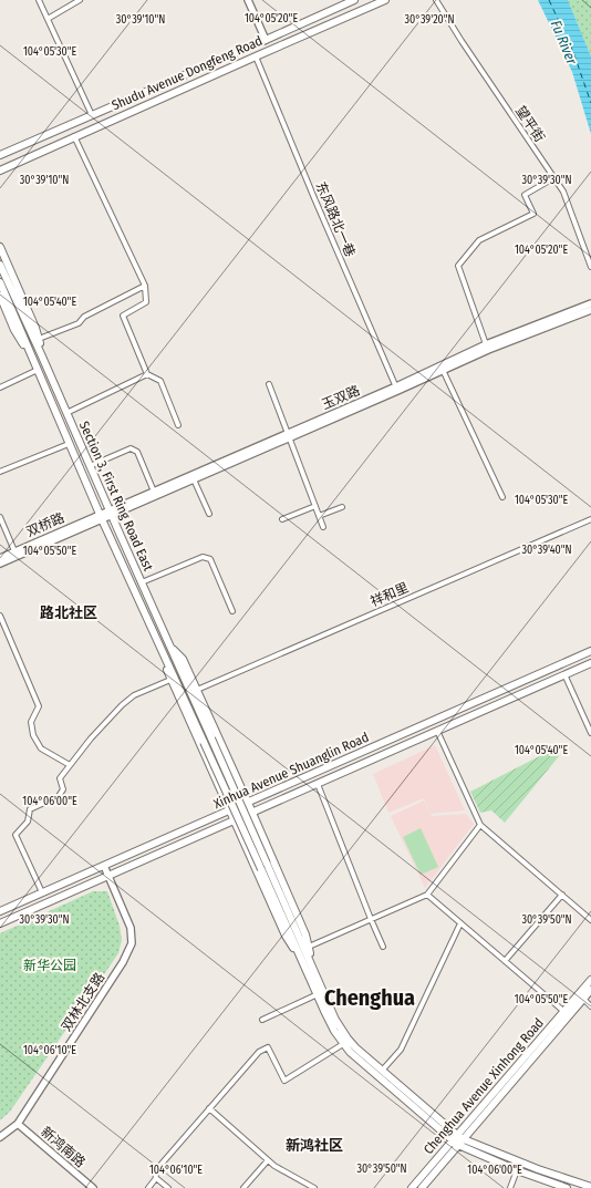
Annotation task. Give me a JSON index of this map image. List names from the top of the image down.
{
  "streets": {
    "main road": [
      "Shudu Avenue Dongfeng Road",
      "玉双路",
      "Section 3, First Ring Road East",
      "双桥路",
      "Xinhua Avenue Shuanglin Road",
      "双林北支路",
      "Chenghua Avenue Xinhong Road",
      "新鸿南路"
    ],
    "street": ["望平街", "东风路北一巷", "祥和里"]
  },
  "crossings": [
    ["Shudu Avenue Dongfeng Road", "东风路北一巷"],
    ["东风路北一巷", "玉双路"],
    ["玉双路", "Section 3, First Ring Road East"],
    ["玉双路", "双桥路"],
    ["Section 3, First Ring Road East", "双桥路"],
    ["Xinhua Avenue Shuanglin Road", "双林北支路"],
    ["双林北支路", "新鸿南路"]
  ],
  "districts": ["路北社区", "Chenghua", "新鸿社区"],
  "water": ["Fu River"],
  "parks": ["新华公园"],
  "coordinates": [
    "104°05'20\"E",
    "30°39'10\"N",
    "30°39'20\"N",
    "104°05'30\"E",
    "30°39'30\"N",
    "104°05'40\"E",
    "30°39'40\"N",
    "104°05'50\"E",
    "104°06'00\"E",
    "30°39'50\"N",
    "104°06'10\"E"
  ]
}
